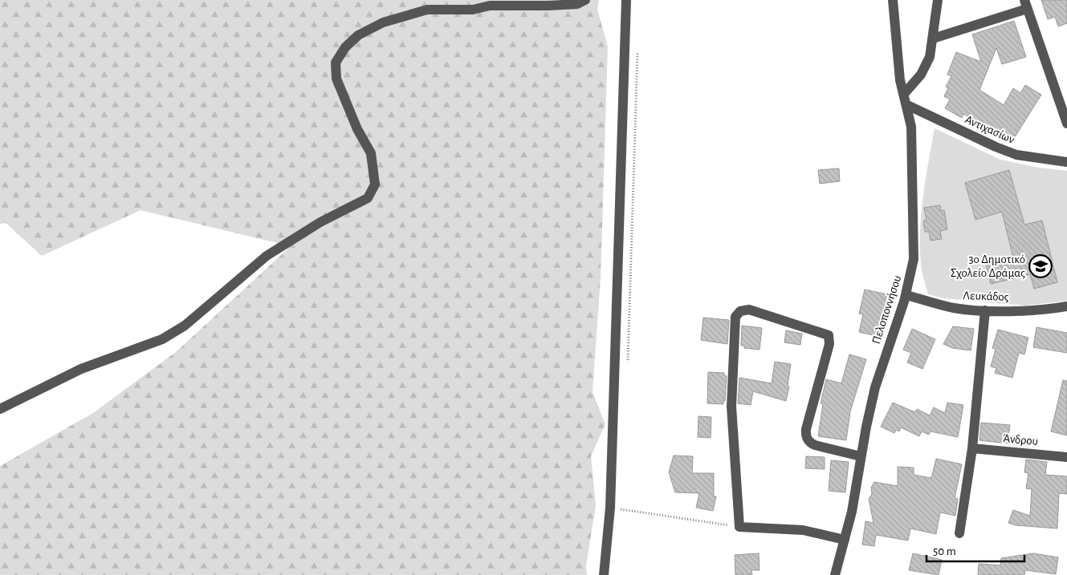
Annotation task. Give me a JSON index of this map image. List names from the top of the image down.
{
  "streets": {
    "street": [
      "Αντιχασίων",
      "Λευκάδος",
      "Πελοποννήσου",
      "Άνδρου"
    ]
  },
  "crossings": [
    ["Αντιχασίων", "Πελοποννήσου"],
    ["Λευκάδος", "Πελοποννήσου"]
  ],
  "places": {
    "school or university": ["3ο Δημοτικό Σχολείο Δράμας"]
  },
  "scale_bar": "50 m"
}
